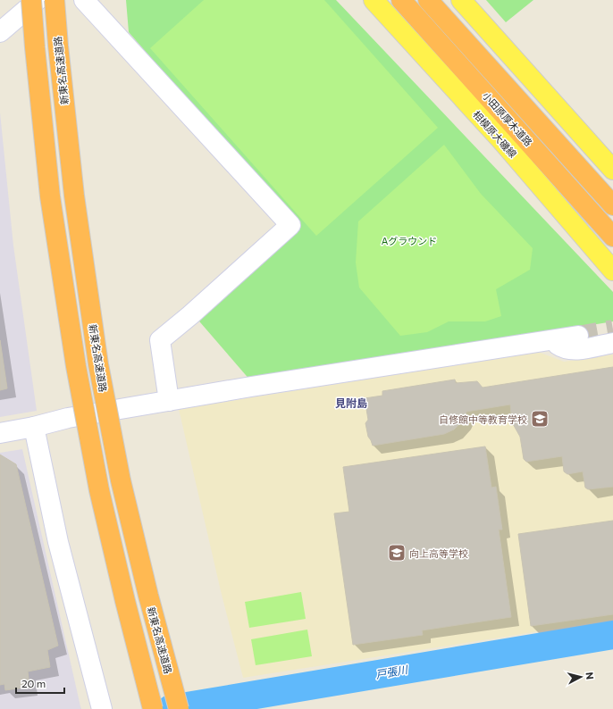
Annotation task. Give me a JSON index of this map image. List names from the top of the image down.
{
  "streets": {
    "highway": ["新東名高速道路", "小田原厚木道路"],
    "main road": ["相模原大磯線"]
  },
  "districts": ["見附島"],
  "water": ["戸張川"],
  "parks": ["Aグラウンド"],
  "places": {
    "school or university": ["自修館中等教育学校", "向上高等学校"]
  },
  "scale_bar": "20 m",
  "north": "right"
}
